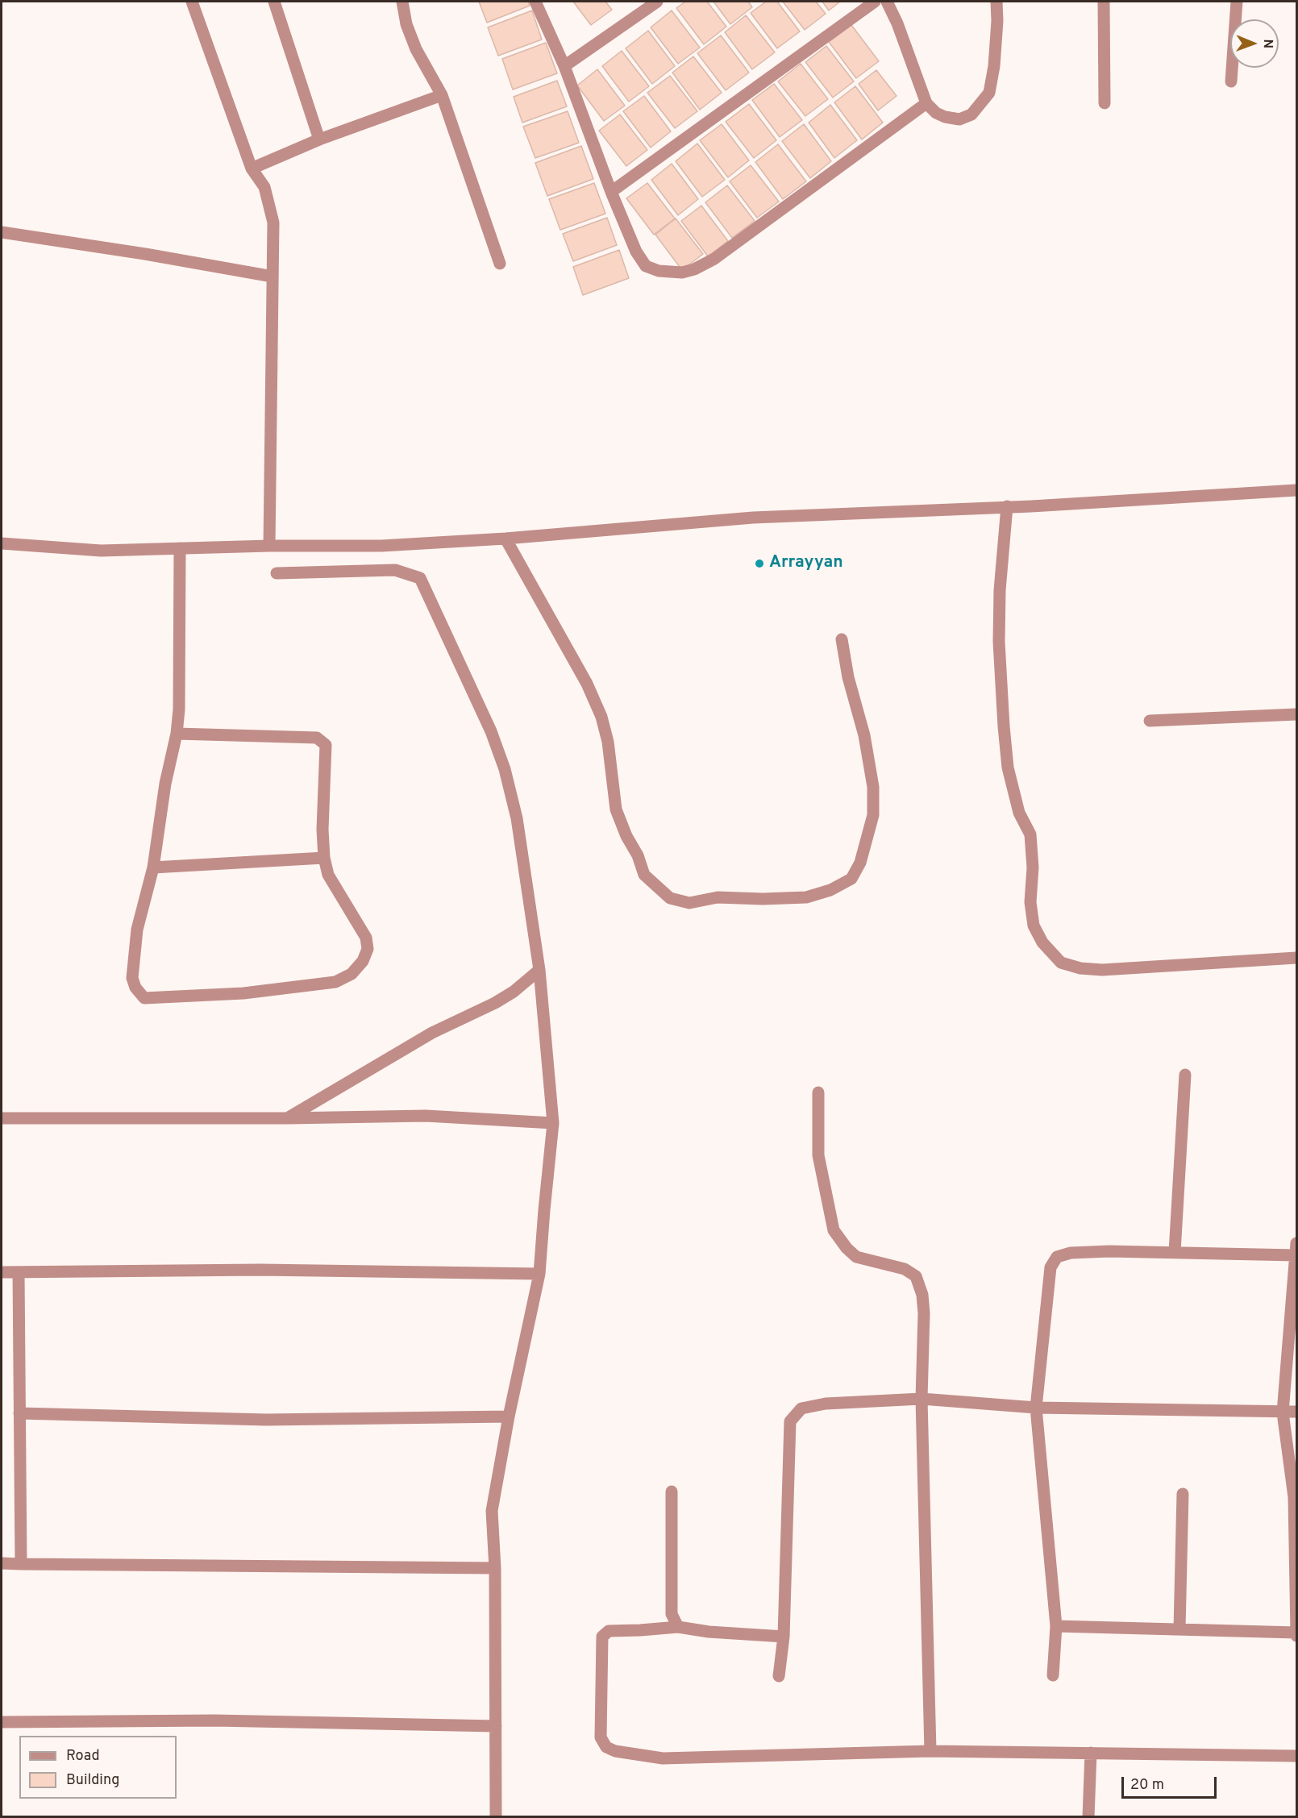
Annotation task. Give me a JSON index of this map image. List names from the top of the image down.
{
  "places": ["Arrayyan"],
  "legend": ["Road", "Building"],
  "scale_bar": "20 m",
  "north": "right"
}
